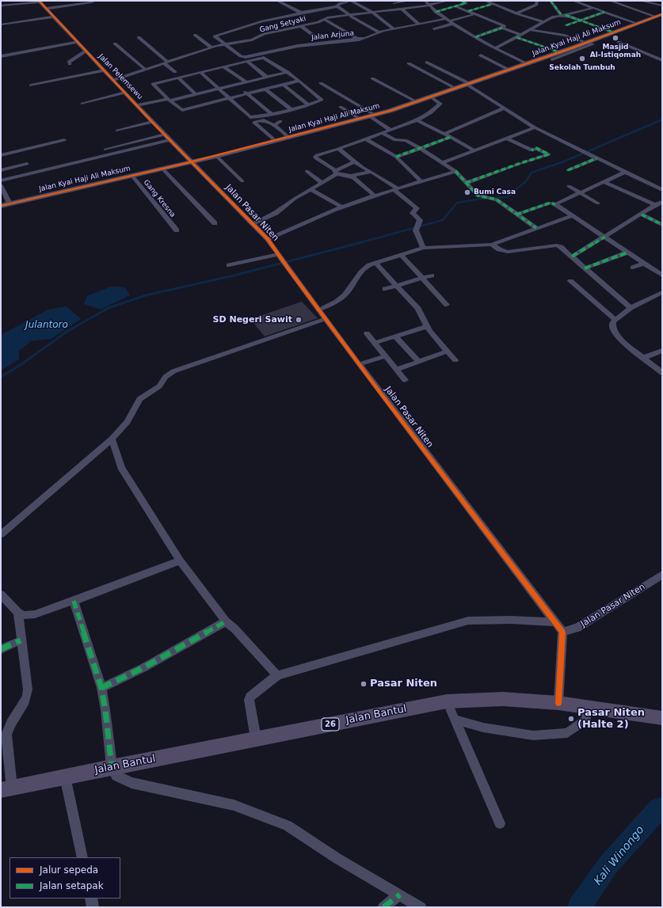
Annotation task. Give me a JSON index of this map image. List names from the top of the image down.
{
  "streets": {
    "main road": ["Jalan Bantul", "26"],
    "street": [
      "Gang Setyaki",
      "Jalan Arjuna",
      "Jalan Kyai Haji Ali Maksum",
      "Jalan Pelemsewu",
      "Gang Kresna",
      "Jalan Pasar Niten"
    ]
  },
  "crossings": [
    ["Gang Setyaki", "Jalan Arjuna"],
    ["Gang Setyaki", "Jalan Pelemsewu"],
    ["Jalan Kyai Haji Ali Maksum", "Jalan Pelemsewu"],
    ["Jalan Kyai Haji Ali Maksum", "Gang Kresna"],
    ["Jalan Kyai Haji Ali Maksum", "Jalan Pasar Niten"],
    ["Jalan Pelemsewu", "Jalan Pasar Niten"]
  ],
  "water": ["Julantoro", "Kali Winongo"],
  "places": [
    "Masjid Al-Istiqomah",
    "Sekolah Tumbuh",
    "Bumi Casa",
    "SD Negeri Sawit",
    "Pasar Niten",
    "Pasar Niten (Halte 2)"
  ],
  "legend": ["Jalur sepeda", "Jalan setapak"]
}
